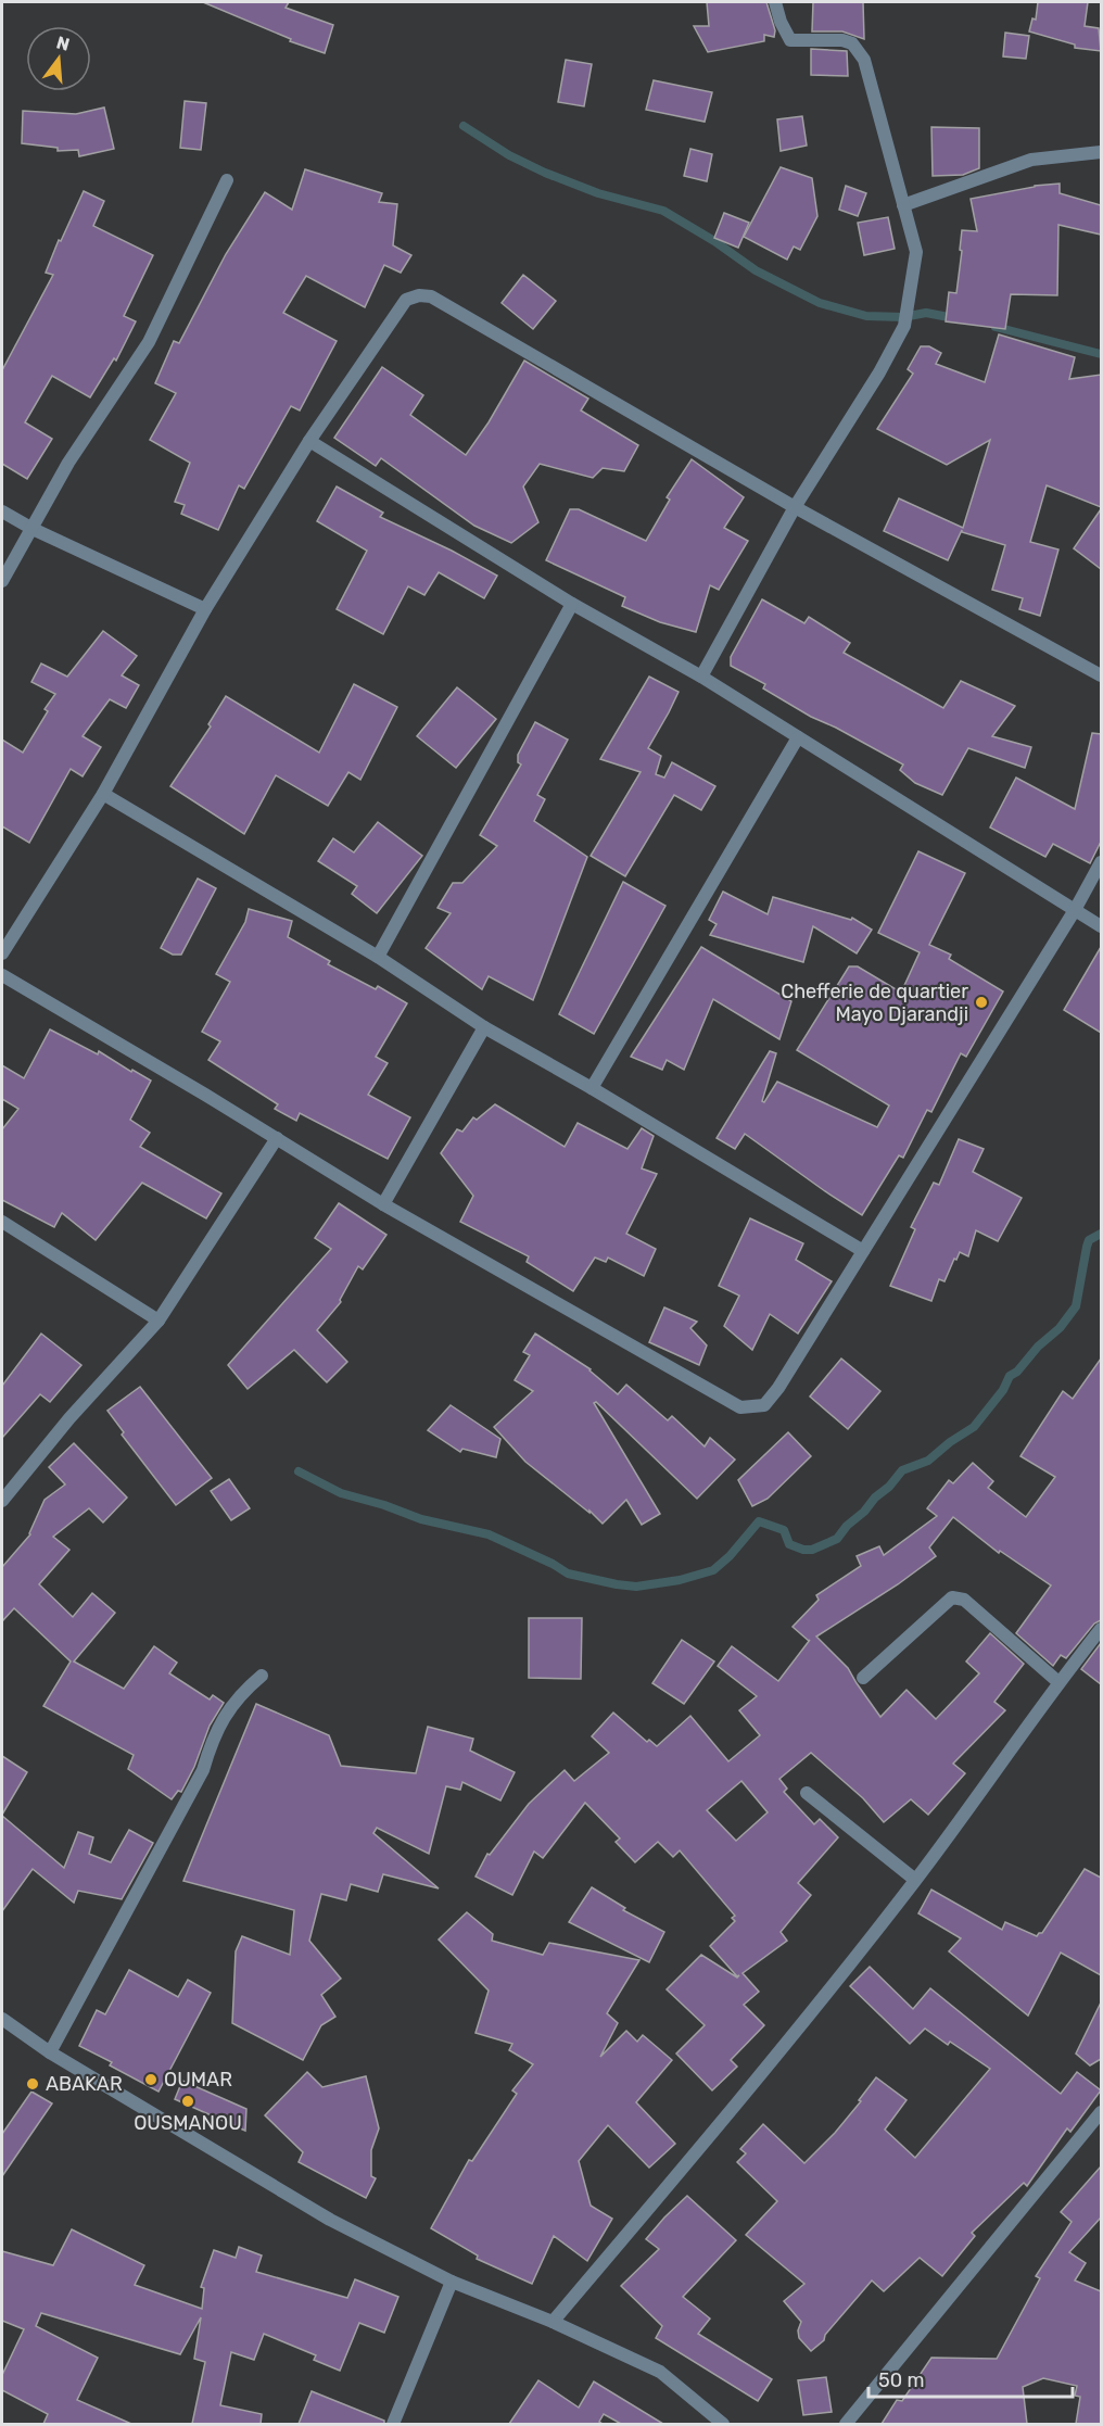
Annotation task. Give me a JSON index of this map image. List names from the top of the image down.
{
  "places": [
    "Chefferie de quartier Mayo Djarandji",
    "OUMAR",
    "ABAKAR",
    "OUSMANOU"
  ],
  "scale_bar": "50 m",
  "north": "top"
}
